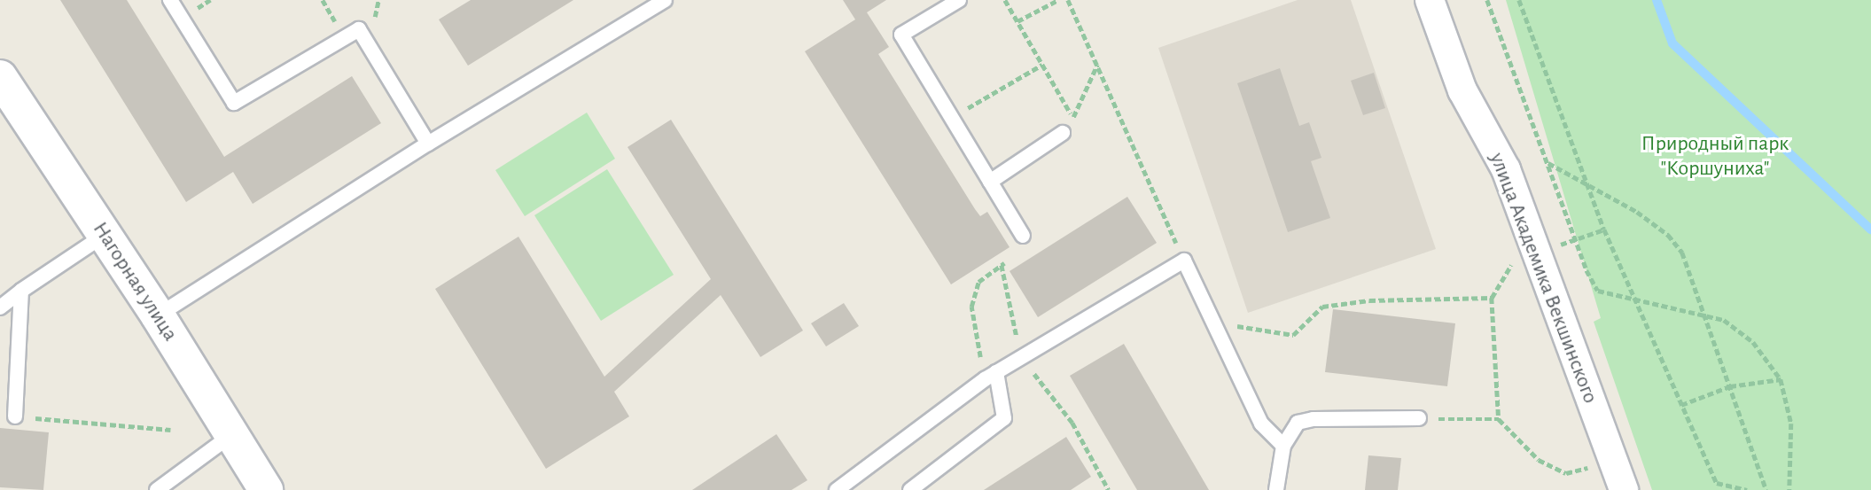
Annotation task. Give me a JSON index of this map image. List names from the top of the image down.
{
  "streets": {
    "street": ["улица Академика Векшинского", "Нагорная улица"]
  },
  "parks": ["Природный парк \"Коршуниха\""]
}
